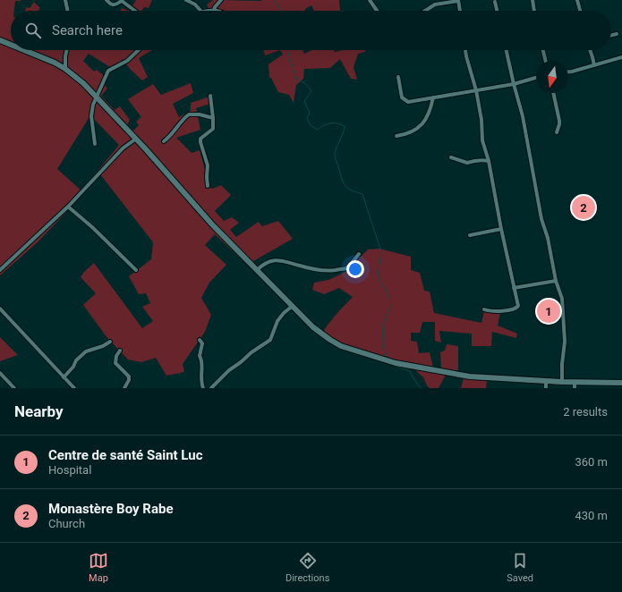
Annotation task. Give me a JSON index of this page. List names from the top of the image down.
{
  "north": "bottom",
  "page": {
    "search": "Search here",
    "pins": ["2", "1"],
    "heading": ["Nearby", "2 results"],
    "list": [
      {
        "mark": "1",
        "name": "Centre de santé Saint Luc",
        "note": "Hospital",
        "value": "360 m"
      },
      {
        "mark": "2",
        "name": "Monastère Boy Rabe",
        "note": "Church",
        "value": "430 m"
      }
    ],
    "nav": ["Map", "Directions", "Saved"]
  }
}
